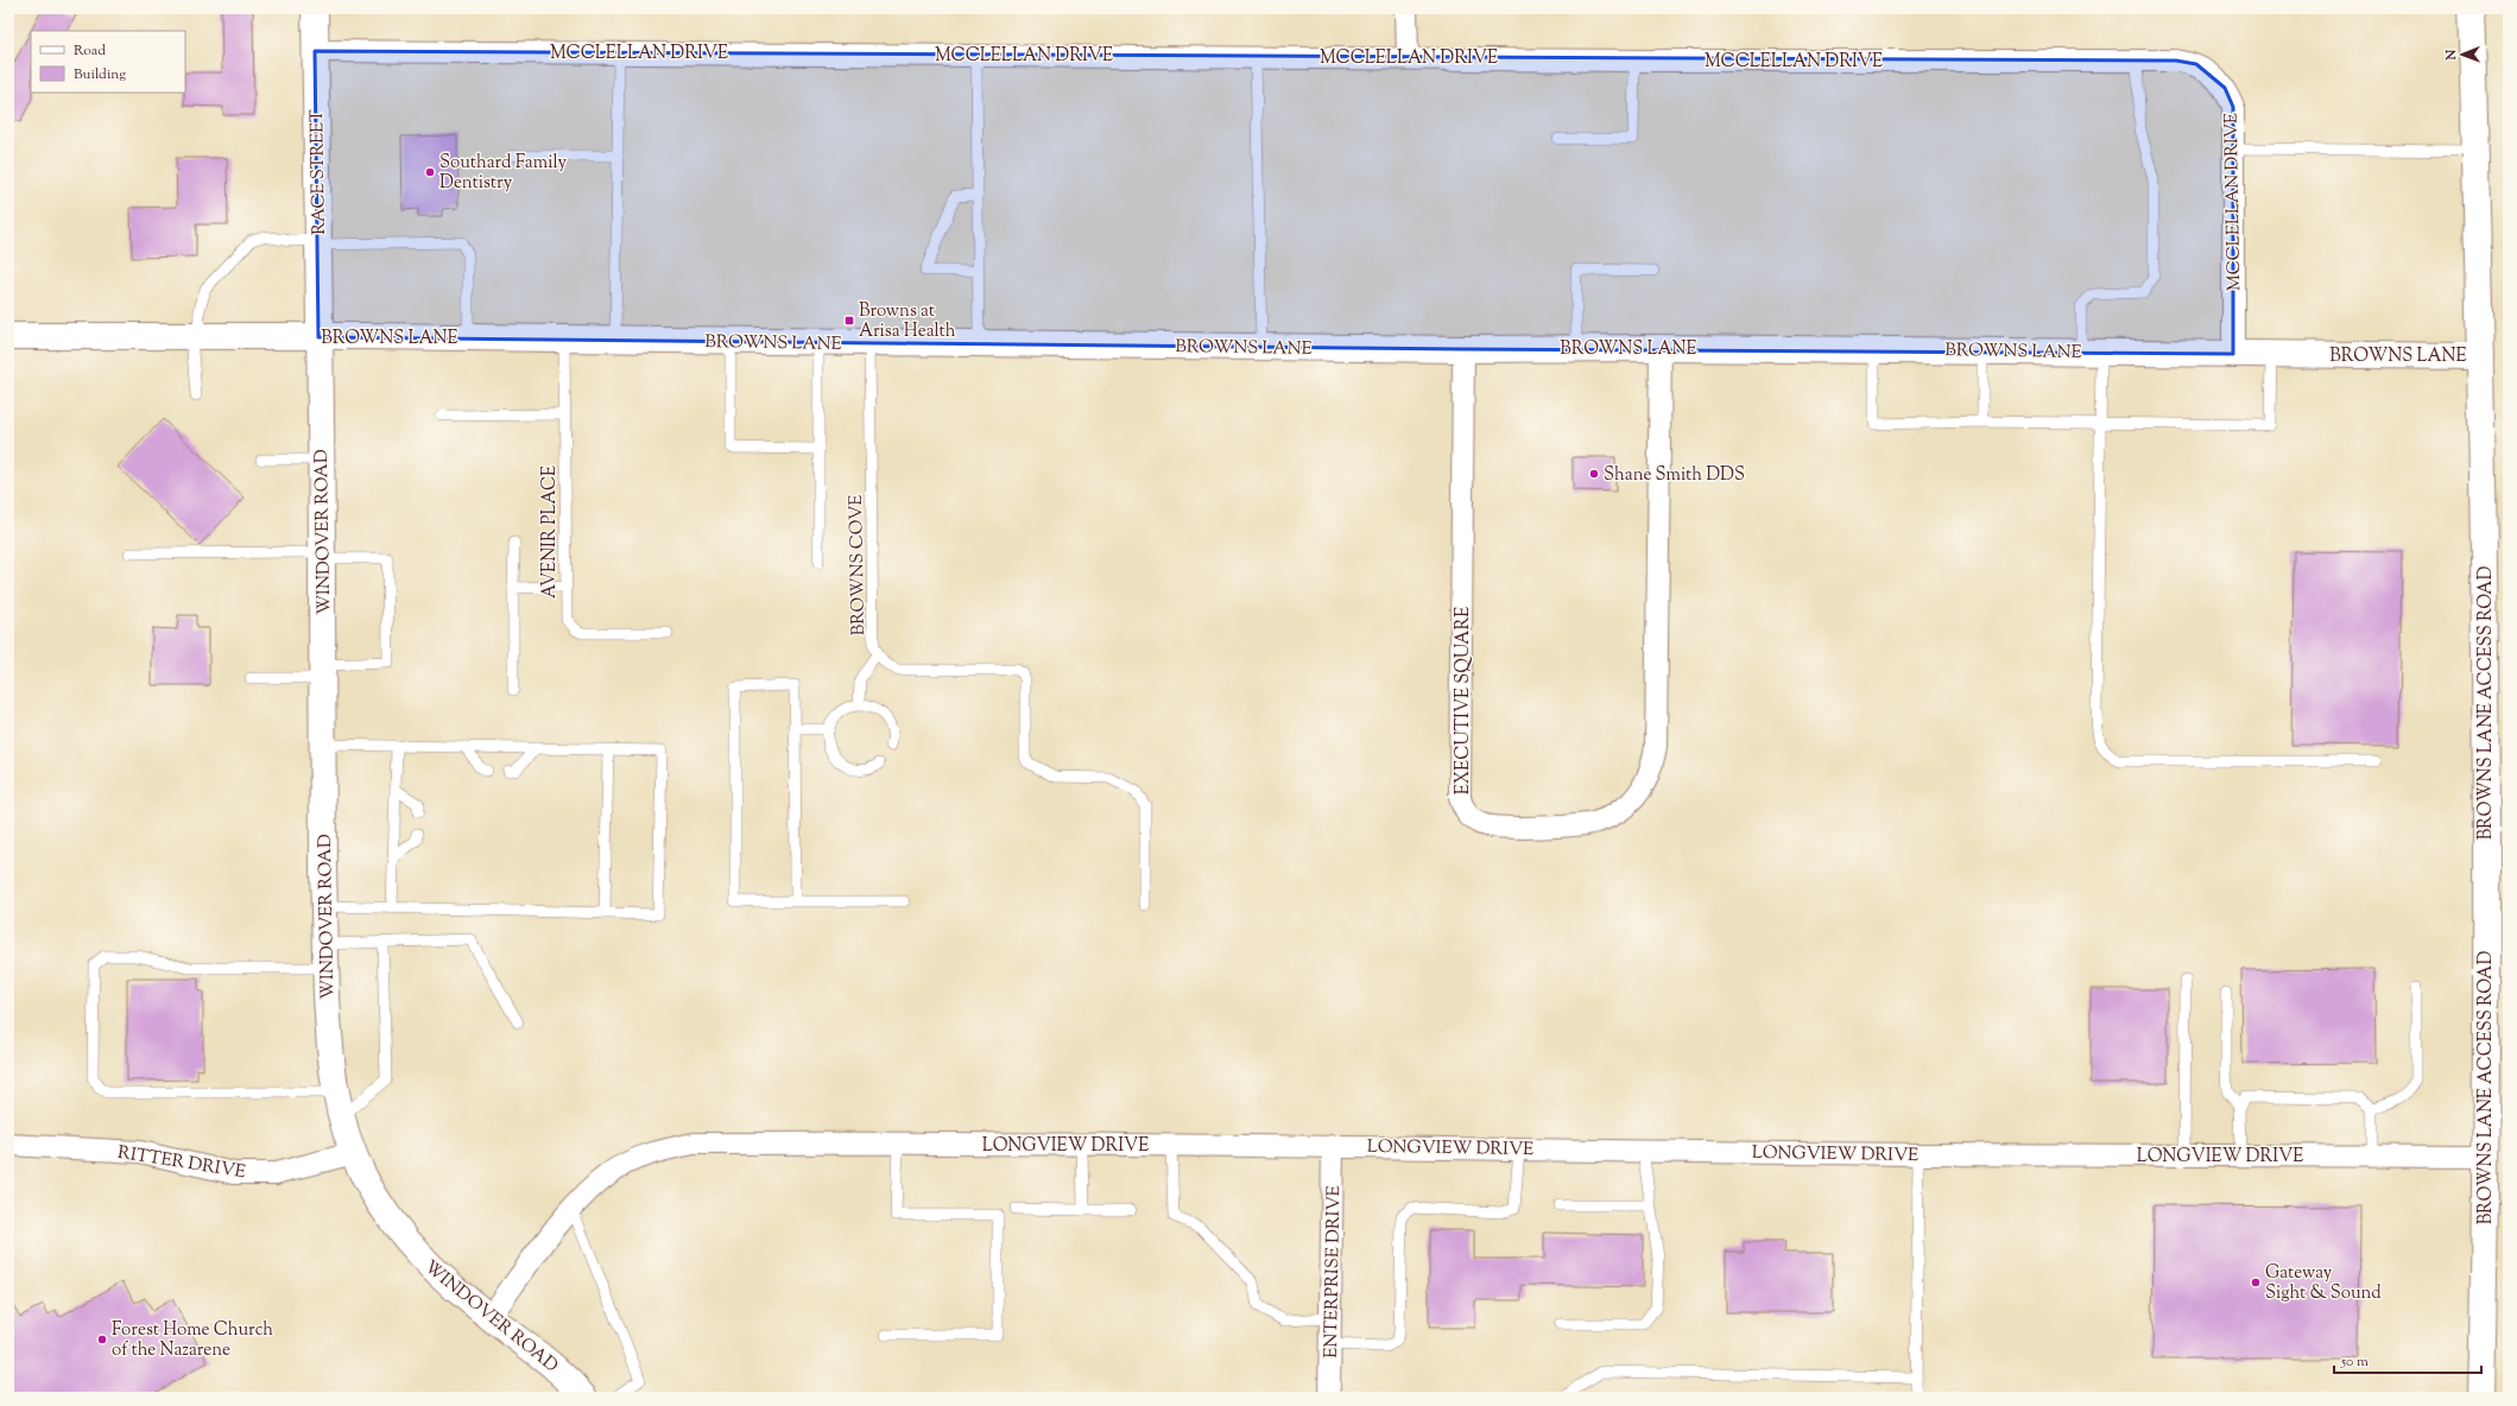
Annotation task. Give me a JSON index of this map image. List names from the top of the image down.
{
  "streets": {
    "street": [
      "MCCLELLAN DRIVE",
      "RACE STREET",
      "BROWNS LANE",
      "WINDOVER ROAD",
      "EXECUTIVE SQUARE",
      "BROWNS LANE ACCESS ROAD",
      "LONGVIEW DRIVE",
      "RITTER DRIVE",
      "ENTERPRISE DRIVE"
    ],
    "lane": ["AVENIR PLACE", "BROWNS COVE"]
  },
  "crossings": [
    ["MCCLELLAN DRIVE", "RACE STREET"],
    ["MCCLELLAN DRIVE", "BROWNS LANE"],
    ["RACE STREET", "BROWNS LANE"],
    ["RACE STREET", "WINDOVER ROAD"],
    ["BROWNS LANE", "WINDOVER ROAD"],
    ["BROWNS LANE", "AVENIR PLACE"],
    ["BROWNS LANE", "BROWNS COVE"],
    ["BROWNS LANE", "EXECUTIVE SQUARE"],
    ["BROWNS LANE", "BROWNS LANE ACCESS ROAD"],
    ["WINDOVER ROAD", "LONGVIEW DRIVE"],
    ["WINDOVER ROAD", "RITTER DRIVE"],
    ["BROWNS LANE ACCESS ROAD", "LONGVIEW DRIVE"],
    ["LONGVIEW DRIVE", "ENTERPRISE DRIVE"]
  ],
  "places": {
    "other": [
      "Southard Family Dentistry",
      "Shane Smith DDS",
      "Gateway Sight & Sound",
      "Forest Home Church of the Nazarene"
    ],
    "transit": ["Browns at Arisa Health"]
  },
  "legend": ["Road", "Building"],
  "scale_bar": "50 m",
  "north": "left"
}
